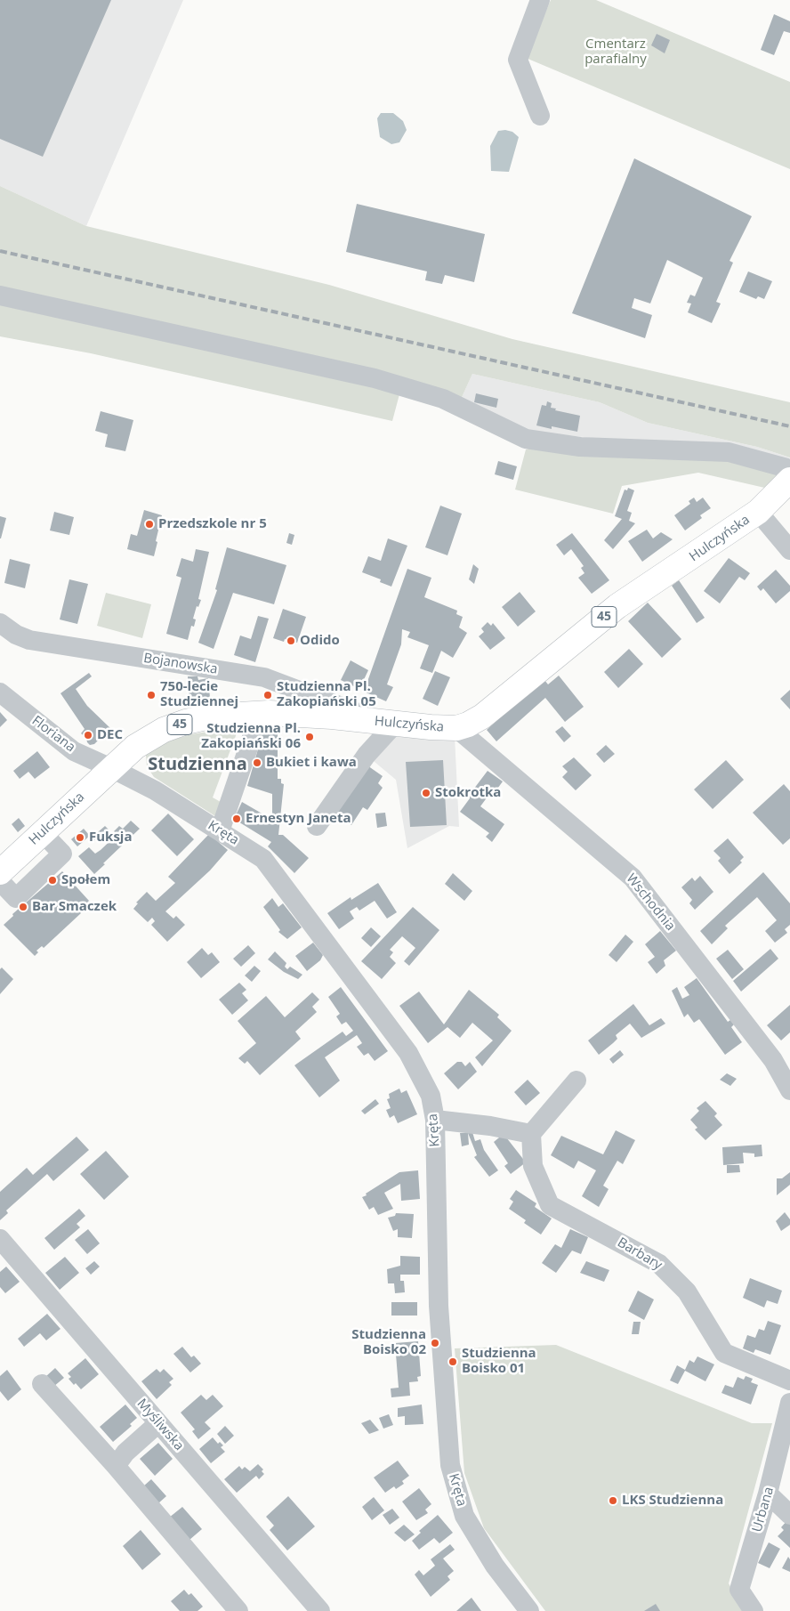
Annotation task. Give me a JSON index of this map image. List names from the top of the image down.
{
  "streets": {
    "main road": ["Hulczyńska", "45"],
    "street": [
      "Bojanowska",
      "Floriana",
      "Kręta",
      "Wschodnia",
      "Barbary",
      "Myśliwska",
      "Urbana"
    ]
  },
  "crossings": [
    ["Hulczyńska", "Bojanowska"],
    ["Hulczyńska", "Floriana"],
    ["Hulczyńska", "Kręta"],
    ["Hulczyńska", "Wschodnia"],
    ["Floriana", "Kręta"]
  ],
  "districts": ["Studzienna"],
  "parks": ["Cmentarz parafialny"],
  "places": [
    "Przedszkole nr 5",
    "Odido",
    "750-lecie Studziennej",
    "Studzienna Pl. Zakopiański 05",
    "DEC",
    "Studzienna Pl. Zakopiański 06",
    "Bukiet i kawa",
    "Stokrotka",
    "Ernestyn Janeta",
    "Fuksja",
    "Społem",
    "Bar Smaczek",
    "Studzienna Boisko 02",
    "Studzienna Boisko 01",
    "LKS Studzienna"
  ]
}
